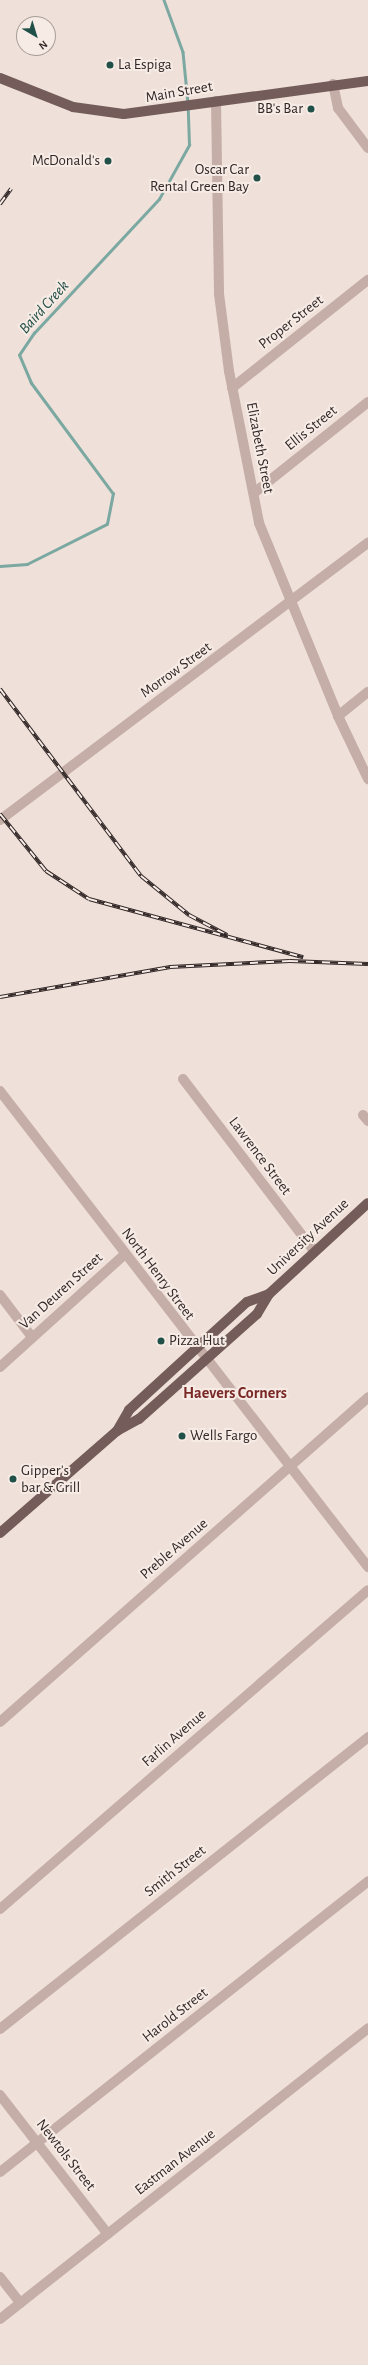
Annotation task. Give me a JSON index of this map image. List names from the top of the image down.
{
  "streets": {
    "main road": ["Main Street", "University Avenue"],
    "street": [
      "Proper Street",
      "Ellis Street",
      "Elizabeth Street",
      "Morrow Street",
      "Lawrence Street",
      "North Henry Street",
      "Van Deuren Street",
      "Preble Avenue",
      "Farlin Avenue",
      "Smith Street",
      "Harold Street",
      "Newtols Street",
      "Eastman Avenue"
    ]
  },
  "crossings": [
    ["Main Street", "Elizabeth Street"],
    ["Proper Street", "Elizabeth Street"],
    ["Ellis Street", "Elizabeth Street"],
    ["Elizabeth Street", "Morrow Street"],
    ["Lawrence Street", "University Avenue"],
    ["University Avenue", "North Henry Street"],
    ["North Henry Street", "Van Deuren Street"],
    ["North Henry Street", "Preble Avenue"],
    ["Harold Street", "Newtols Street"],
    ["Newtols Street", "Eastman Avenue"]
  ],
  "districts": ["Haevers Corners"],
  "water": ["Baird Creek"],
  "places": [
    "La Espiga",
    "BB's Bar",
    "McDonald's",
    "Oscar Car Rental Green Bay",
    "Pizza Hut",
    "Wells Fargo",
    "Gipper's bar & Grill"
  ],
  "north": "bottom right"
}
